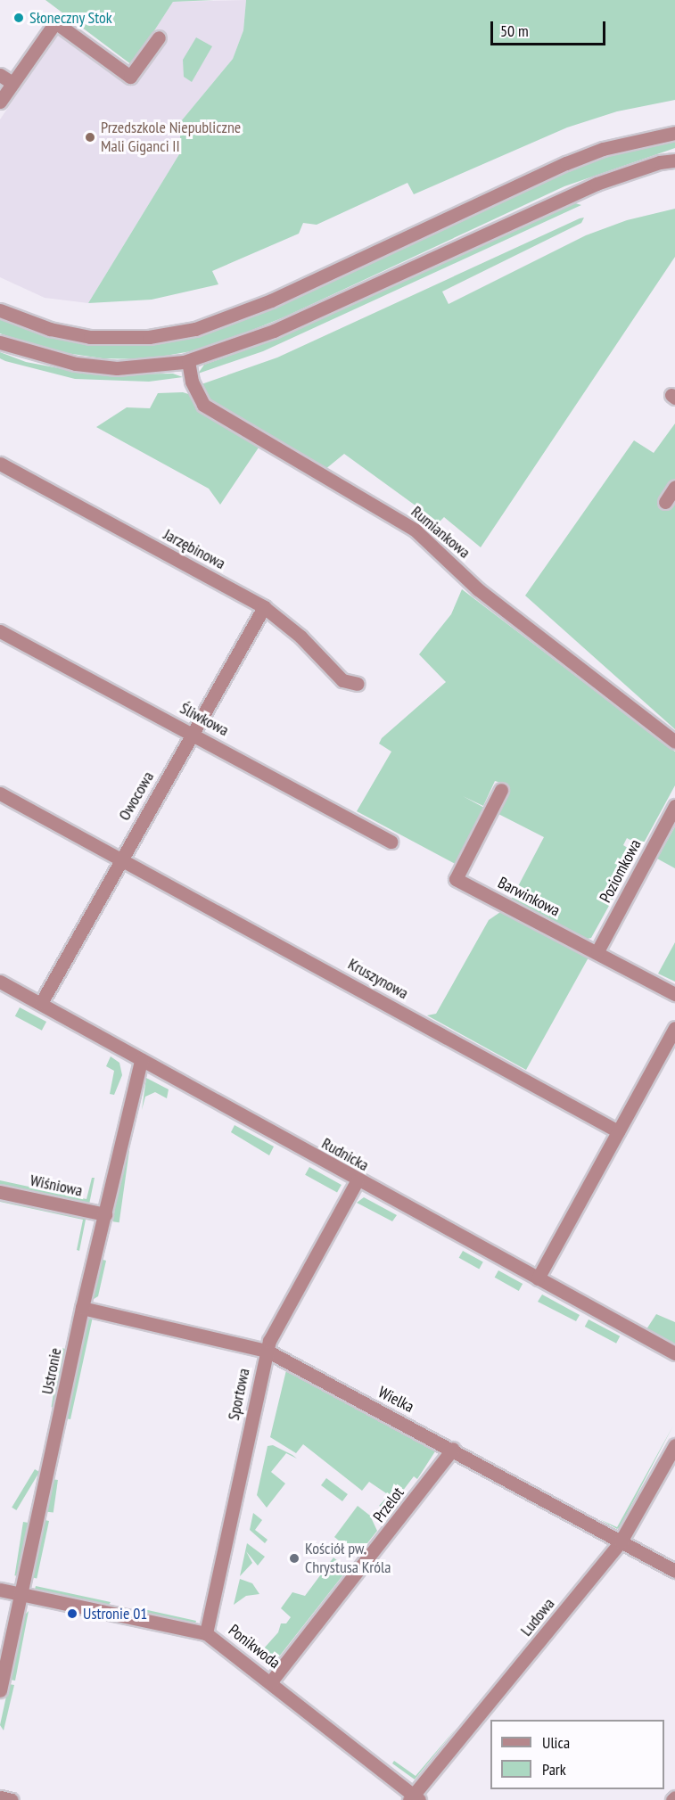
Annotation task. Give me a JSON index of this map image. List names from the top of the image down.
{
  "streets": {
    "street": [
      "Rumiankowa",
      "Jarzębinowa",
      "Śliwkowa",
      "Owocowa",
      "Poziomkowa",
      "Barwinkowa",
      "Kruszynowa",
      "Rudnicka",
      "Wiśniowa",
      "Ustronie",
      "Sportowa",
      "Wielka",
      "Przelot",
      "Ludowa",
      "Ponikwoda"
    ]
  },
  "crossings": [
    ["Jarzębinowa", "Owocowa"],
    ["Śliwkowa", "Owocowa"],
    ["Owocowa", "Kruszynowa"],
    ["Owocowa", "Rudnicka"],
    ["Poziomkowa", "Barwinkowa"],
    ["Rudnicka", "Ustronie"],
    ["Rudnicka", "Sportowa"],
    ["Wiśniowa", "Ustronie"],
    ["Ustronie", "Wielka"],
    ["Ustronie", "Ponikwoda"],
    ["Sportowa", "Wielka"],
    ["Sportowa", "Ponikwoda"],
    ["Wielka", "Przelot"],
    ["Wielka", "Ludowa"],
    ["Przelot", "Ponikwoda"],
    ["Ludowa", "Ponikwoda"]
  ],
  "places": [
    "Słoneczny Stok",
    "Przedszkole Niepubliczne Mali Giganci II",
    "Kościół pw. Chrystusa Króla",
    "Ustronie 01"
  ],
  "legend": ["Ulica", "Park"],
  "scale_bar": "50 m"
}
